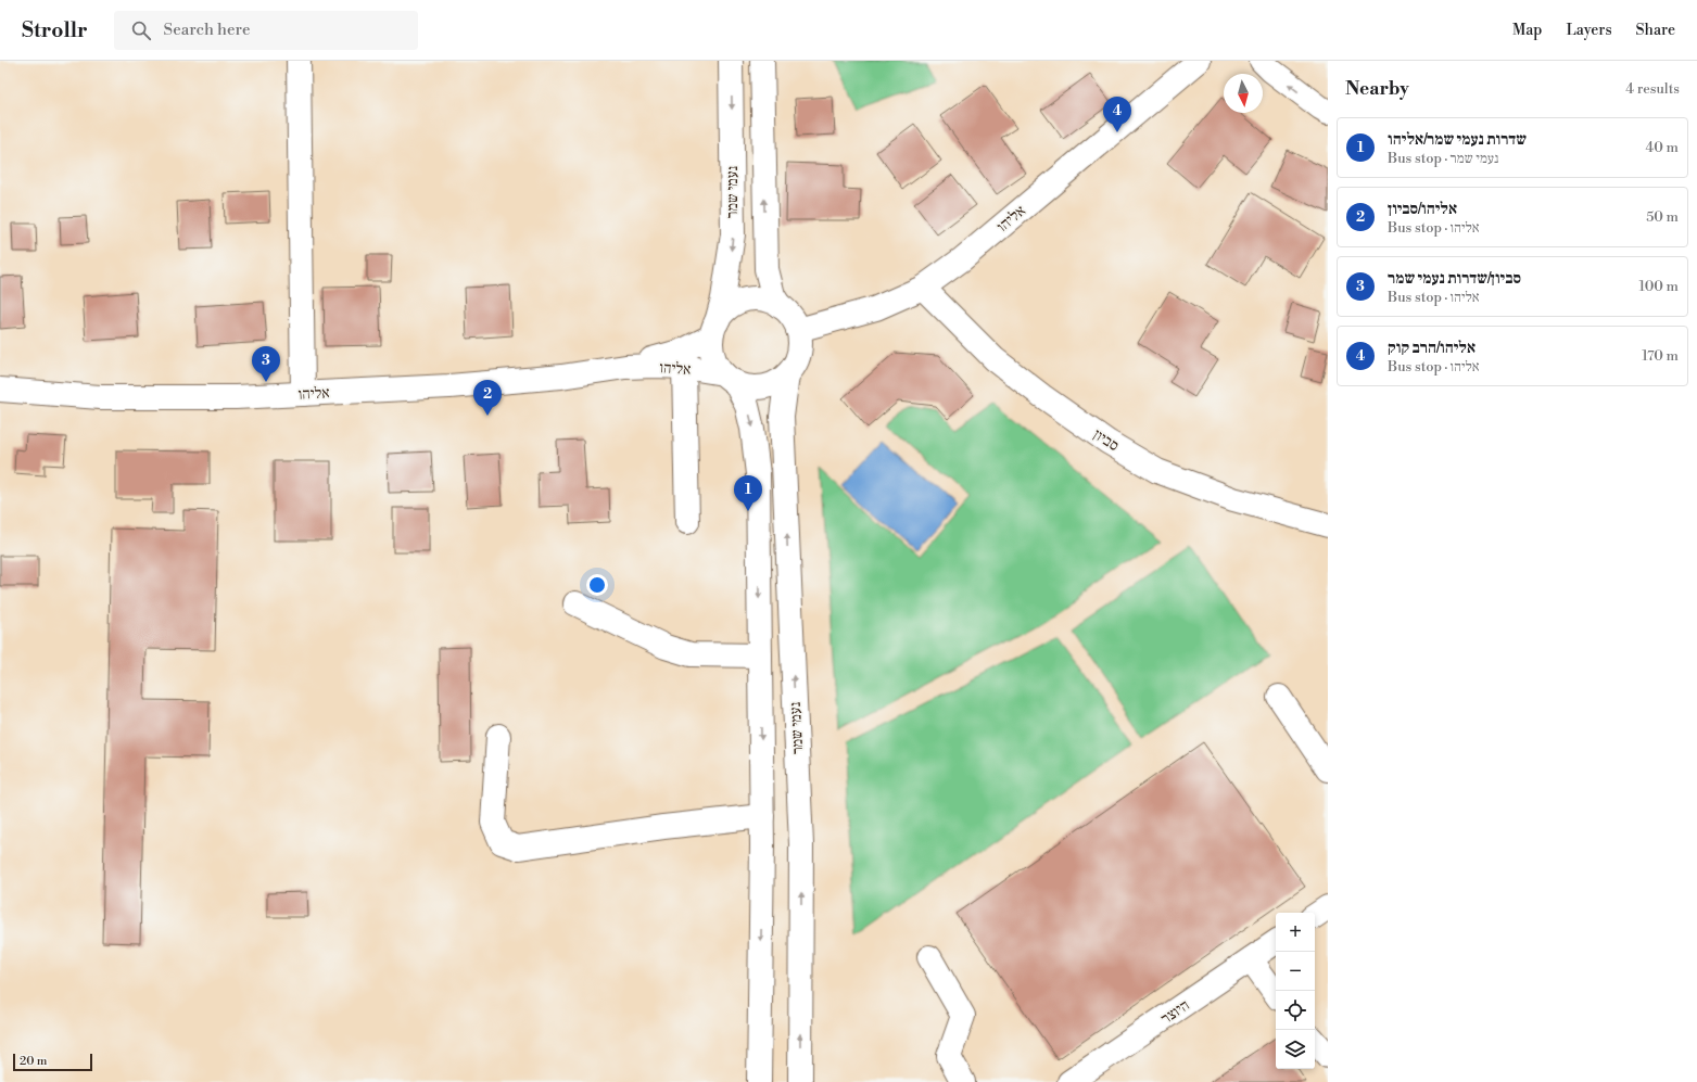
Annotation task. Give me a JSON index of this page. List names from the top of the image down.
{
  "streets": {
    "street": [
      "נעמי שמר",
      "אליהו",
      "סביון",
      "היוצר"
    ]
  },
  "crossings": [
    ["נעמי שמר", "אליהו"],
    ["אליהו", "סביון"]
  ],
  "scale_bar": "20 m",
  "north": "bottom",
  "page": {
    "header": "Strollr",
    "search": "Search here",
    "nav": ["Map", "Layers", "Share"],
    "heading": ["Nearby", "4 results"],
    "pins": [
      "4",
      "3",
      "2",
      "1"
    ],
    "list": [
      {
        "mark": "1",
        "name": "שדרות נעמי שמר/אליהו",
        "note": "Bus stop · נעמי שמר",
        "value": "40 m"
      },
      {
        "mark": "2",
        "name": "אליהו/סביון",
        "note": "Bus stop · אליהו",
        "value": "50 m"
      },
      {
        "mark": "3",
        "name": "סביון/שדרות נעמי שמר",
        "note": "Bus stop · אליהו",
        "value": "100 m"
      },
      {
        "mark": "4",
        "name": "אליהו/הרב קוק",
        "note": "Bus stop · אליהו",
        "value": "170 m"
      }
    ],
    "map_buttons": ["+", "−"],
    "scale": "20 m"
  }
}
